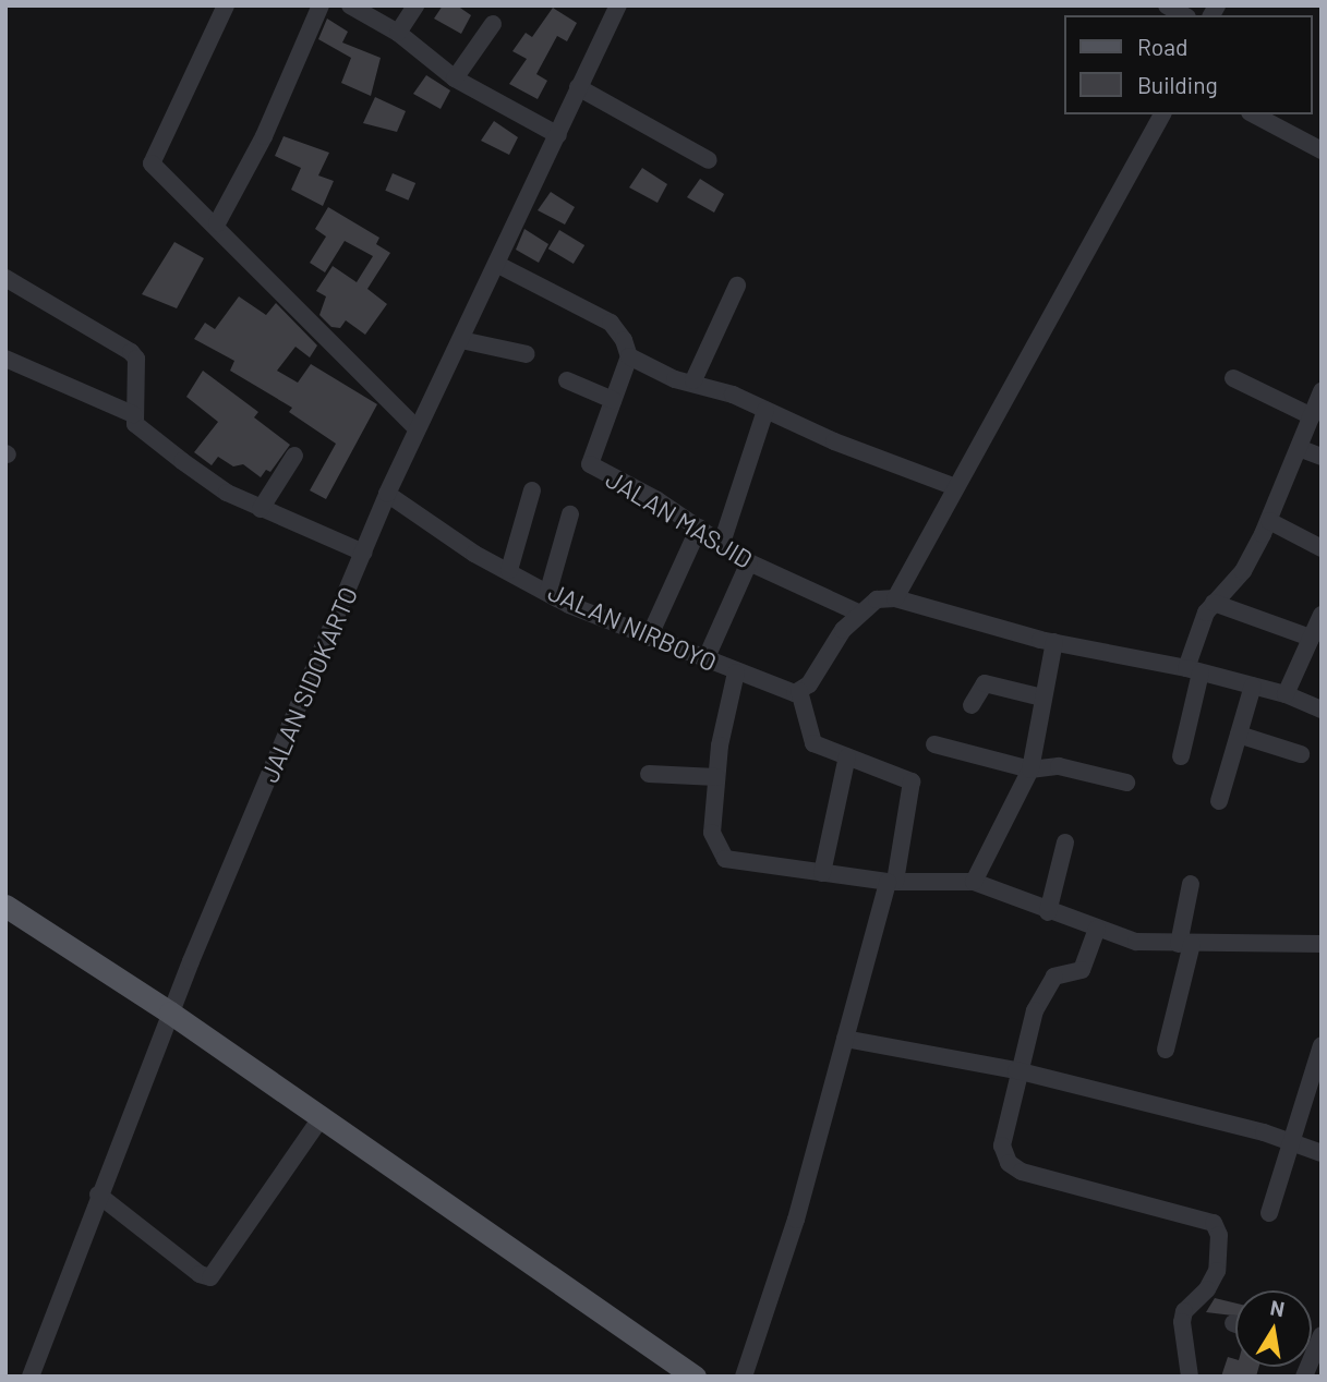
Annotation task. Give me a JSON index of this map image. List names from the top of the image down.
{
  "streets": {
    "street": ["JALAN MASJID", "JALAN NIRBOYO", "JALAN SIDOKARTO"]
  },
  "crossings": [
    ["JALAN NIRBOYO", "JALAN SIDOKARTO"]
  ],
  "legend": ["Road", "Building"],
  "north": "top"
}
